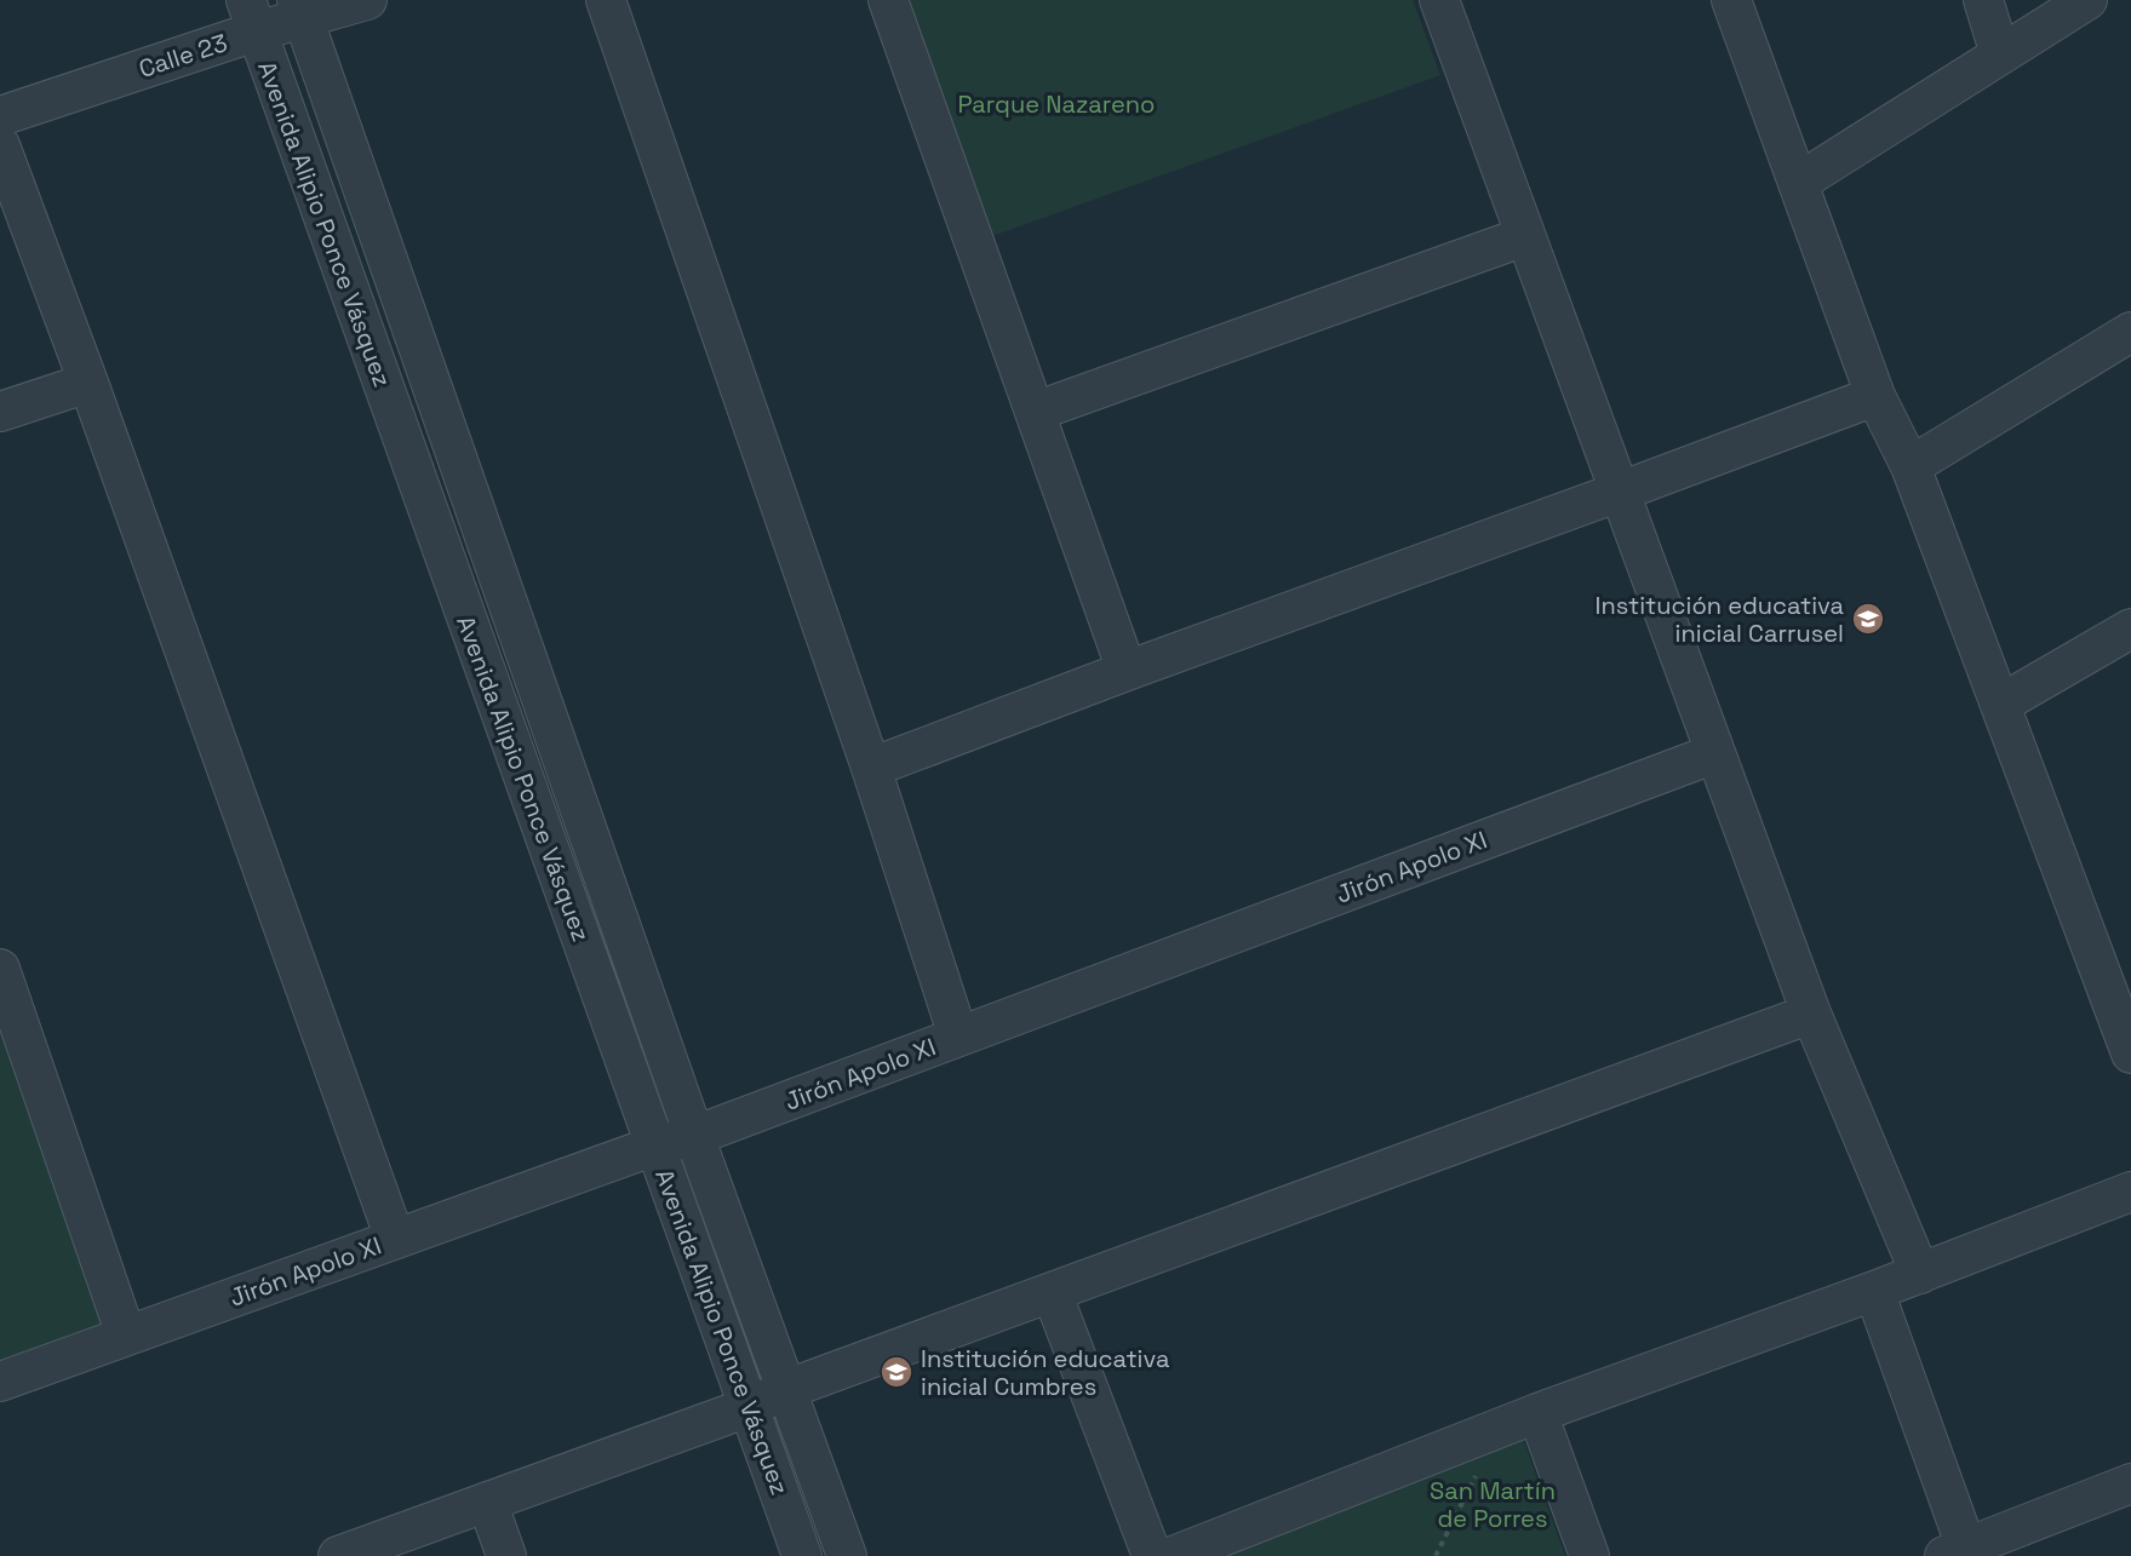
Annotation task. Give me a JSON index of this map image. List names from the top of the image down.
{
  "streets": {
    "street": ["Calle 23", "Avenida Alipio Ponce Vásquez", "Jirón Apolo XI"]
  },
  "crossings": [
    ["Calle 23", "Avenida Alipio Ponce Vásquez"],
    ["Avenida Alipio Ponce Vásquez", "Jirón Apolo XI"]
  ],
  "parks": ["Parque Nazareno", "San Martín de Porres"],
  "places": {
    "school or university": ["Institución educativa inicial Carrusel", "Institución educativa inicial Cumbres"]
  }
}
